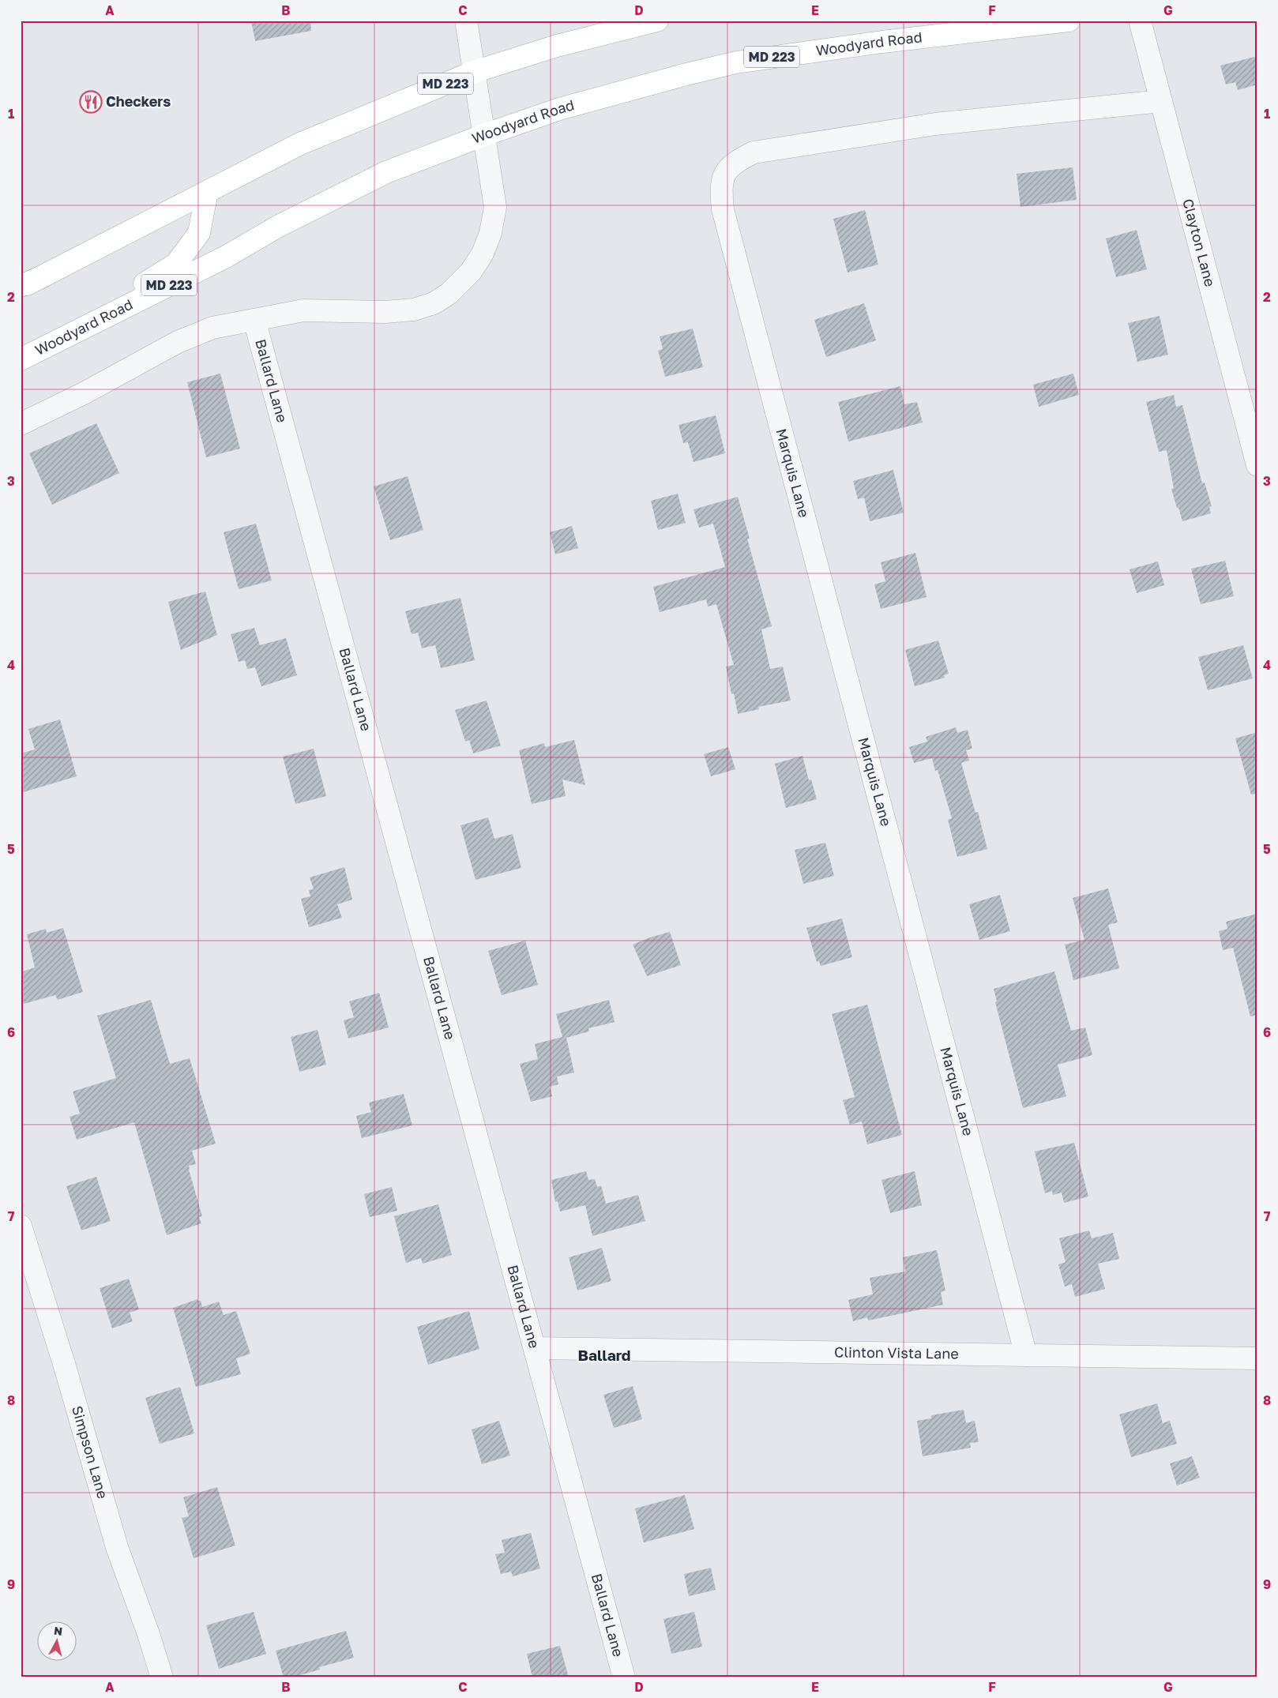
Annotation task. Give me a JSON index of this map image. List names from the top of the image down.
{
  "streets": {
    "main road": ["Woodyard Road", "MD 223"],
    "street": [
      "Clayton Lane",
      "Ballard Lane",
      "Marquis Lane",
      "Clinton Vista Lane",
      "Simpson Lane"
    ]
  },
  "crossings": [
    ["Clayton Lane", "Marquis Lane"],
    ["Ballard Lane", "Clinton Vista Lane"],
    ["Marquis Lane", "Clinton Vista Lane"]
  ],
  "districts": ["Ballard"],
  "places": {
    "restaurant": ["Checkers"]
  },
  "north": "top",
  "grid": {
    "columns": [
      "A",
      "B",
      "C",
      "D",
      "E",
      "F",
      "G"
    ],
    "rows": [
      "1",
      "2",
      "3",
      "4",
      "5",
      "6",
      "7",
      "8",
      "9"
    ]
  }
}
